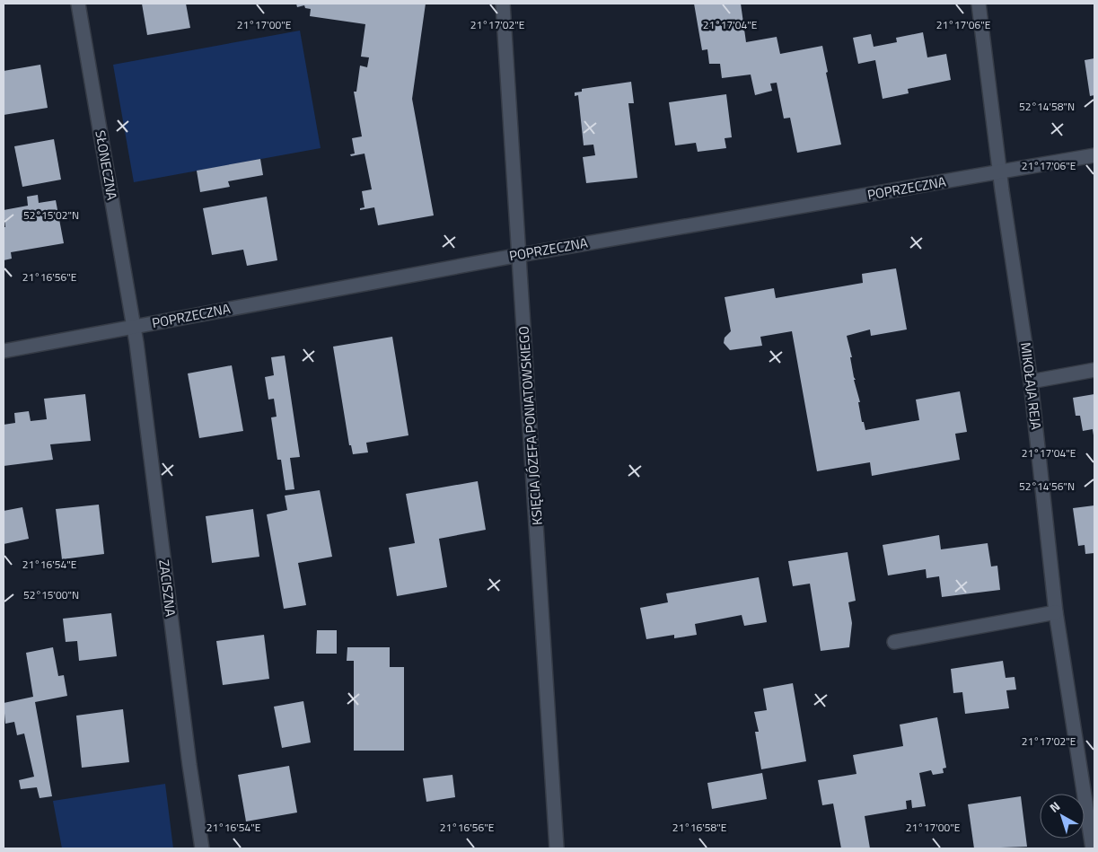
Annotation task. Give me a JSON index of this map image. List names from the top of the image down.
{
  "streets": {
    "street": [
      "SŁONECZNA",
      "POPRZECZNA",
      "MIKOŁAJA REJA",
      "KSIĘCIA JÓZEFA PONIATOWSKIEGO",
      "ZACISZNA"
    ]
  },
  "crossings": [
    ["SŁONECZNA", "POPRZECZNA"],
    ["SŁONECZNA", "ZACISZNA"],
    ["POPRZECZNA", "MIKOŁAJA REJA"],
    ["POPRZECZNA", "KSIĘCIA JÓZEFA PONIATOWSKIEGO"],
    ["POPRZECZNA", "ZACISZNA"]
  ],
  "north": "top left",
  "coordinates": [
    "21°17'00\"E",
    "21°17'02\"E",
    "21°17'04\"E",
    "21°17'06\"E",
    "52°14'58\"N",
    "52°15'02\"N",
    "21°16'56\"E",
    "52°14'56\"N",
    "21°16'54\"E",
    "52°15'00\"N",
    "21°16'58\"E"
  ]
}
